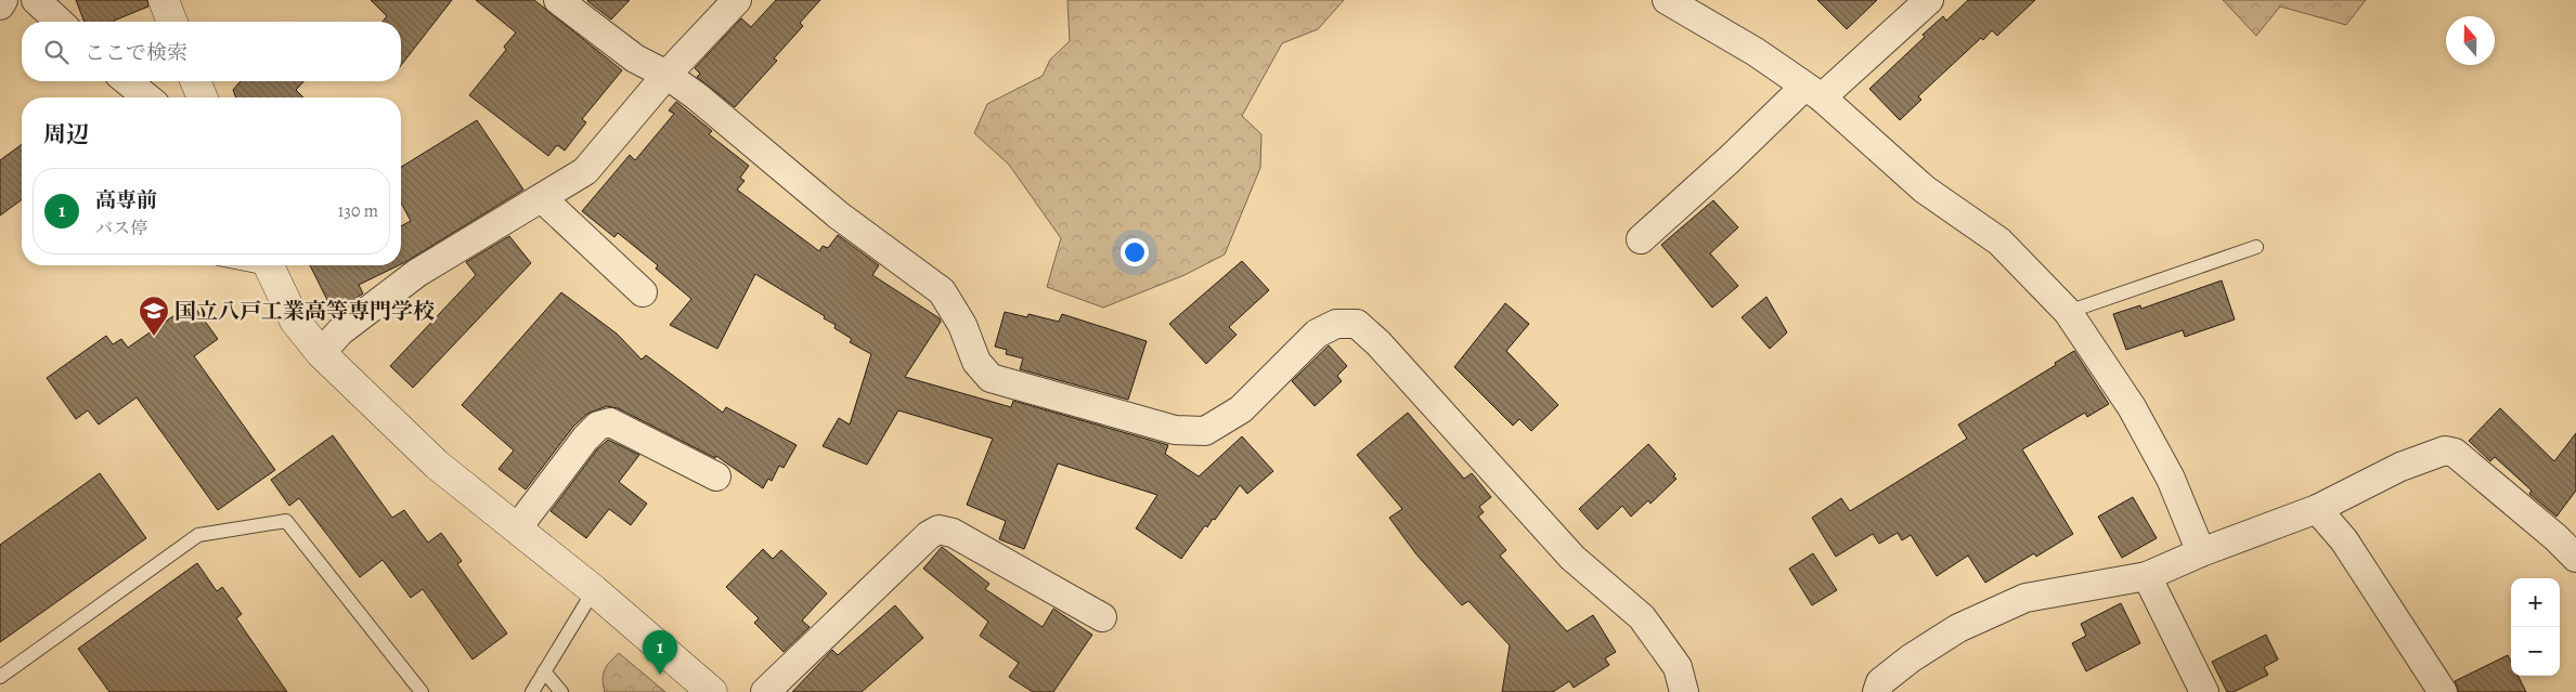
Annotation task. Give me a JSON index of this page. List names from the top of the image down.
{
  "places": {
    "school or university": ["国立八戸工業高等専門学校"]
  },
  "north": "top",
  "page": {
    "search": "ここで検索",
    "heading": "周辺",
    "list": [
      {
        "mark": "1",
        "name": "高専前",
        "note": "バス停",
        "value": "130 m"
      }
    ],
    "map_buttons": ["+", "−"],
    "pins": "1"
  }
}
